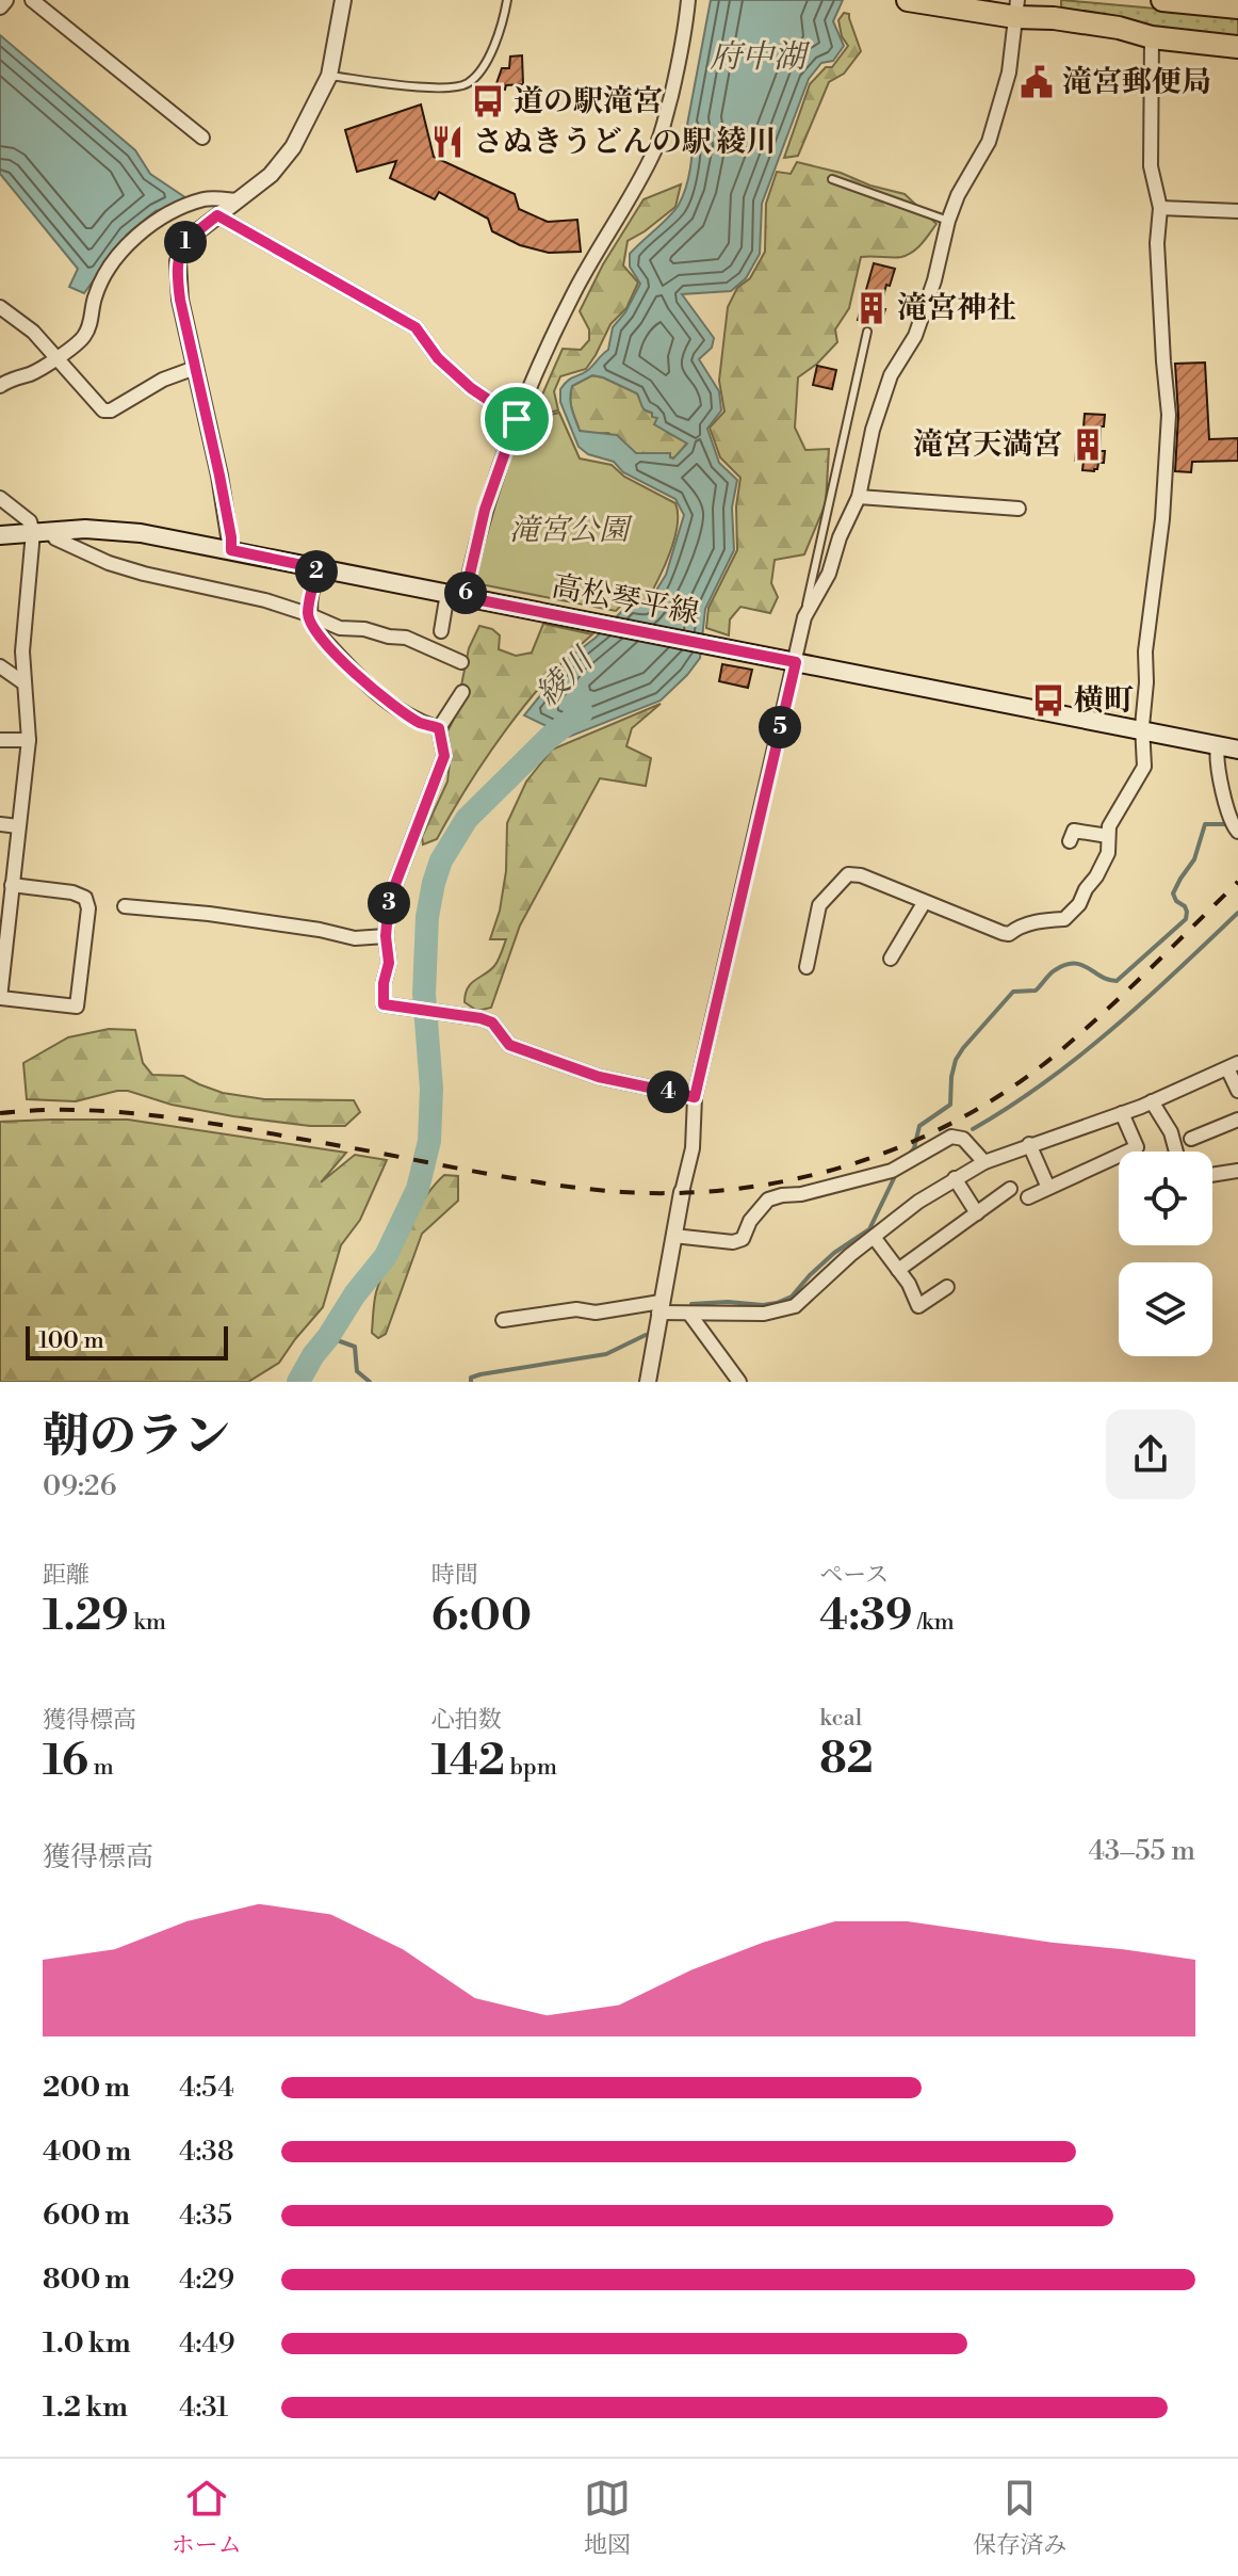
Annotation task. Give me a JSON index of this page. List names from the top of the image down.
{
  "streets": {
    "main road": ["高松琴平線"]
  },
  "water": ["府中湖", "綾川"],
  "parks": ["滝宮公園"],
  "places": {
    "public building": ["滝宮郵便局"],
    "bus stop": ["道の駅滝宮", "横町"],
    "restaurant": ["さぬきうどんの駅 綾川"],
    "building": ["滝宮神社", "滝宮天満宮"]
  },
  "scale_bar": "100 m",
  "page": {
    "pins": [
      "1",
      "2",
      "6",
      "5",
      "3",
      "4"
    ],
    "scale": "100 m",
    "heading": ["朝のラン", "09:26"],
    "stats": [
      ["距離", "1.29 km"],
      ["時間", "6:00"],
      ["ペース", "4:39 /km"],
      ["獲得標高", "16 m"],
      ["心拍数", "142 bpm"],
      ["kcal", "82"]
    ],
    "chart": ["獲得標高", "43–55 m"],
    "list": [
      {
        "name": "200 m",
        "note": "4:54"
      },
      {
        "name": "400 m",
        "note": "4:38"
      },
      {
        "name": "600 m",
        "note": "4:35"
      },
      {
        "name": "800 m",
        "note": "4:29"
      },
      {
        "name": "1.0 km",
        "note": "4:49"
      },
      {
        "name": "1.2 km",
        "note": "4:31"
      }
    ],
    "tabs": ["ホーム", "地図", "保存済み"]
  }
}
